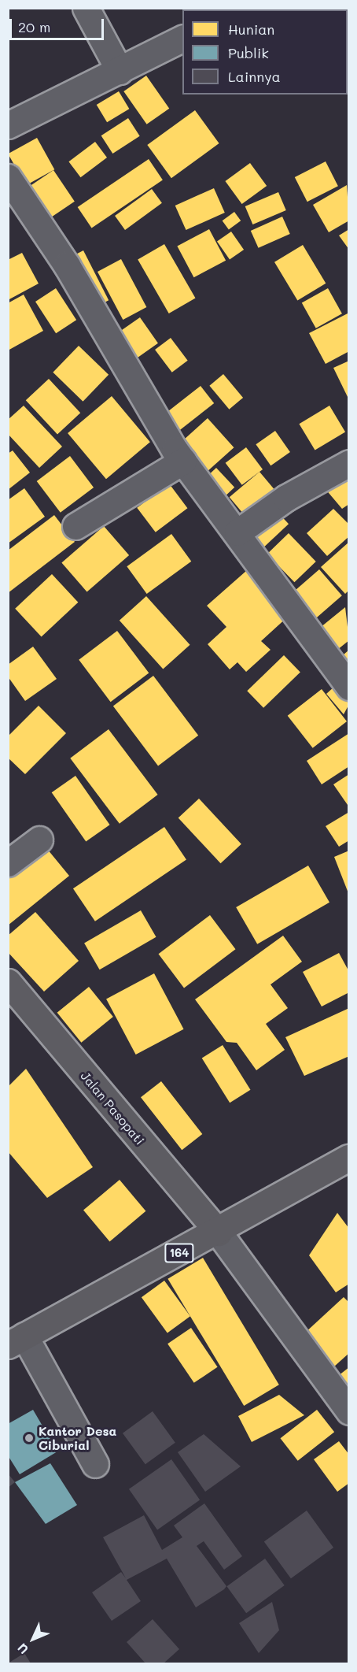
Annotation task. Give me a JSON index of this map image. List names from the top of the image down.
{
  "streets": {
    "main road": ["Jalan Pasopati", "164"]
  },
  "crossings": [
    ["Jalan Pasopati", "164"]
  ],
  "places": ["Kantor Desa Ciburial"],
  "legend": ["Hunian", "Publik", "Lainnya"],
  "scale_bar": "20 m",
  "north": "bottom left"
}
